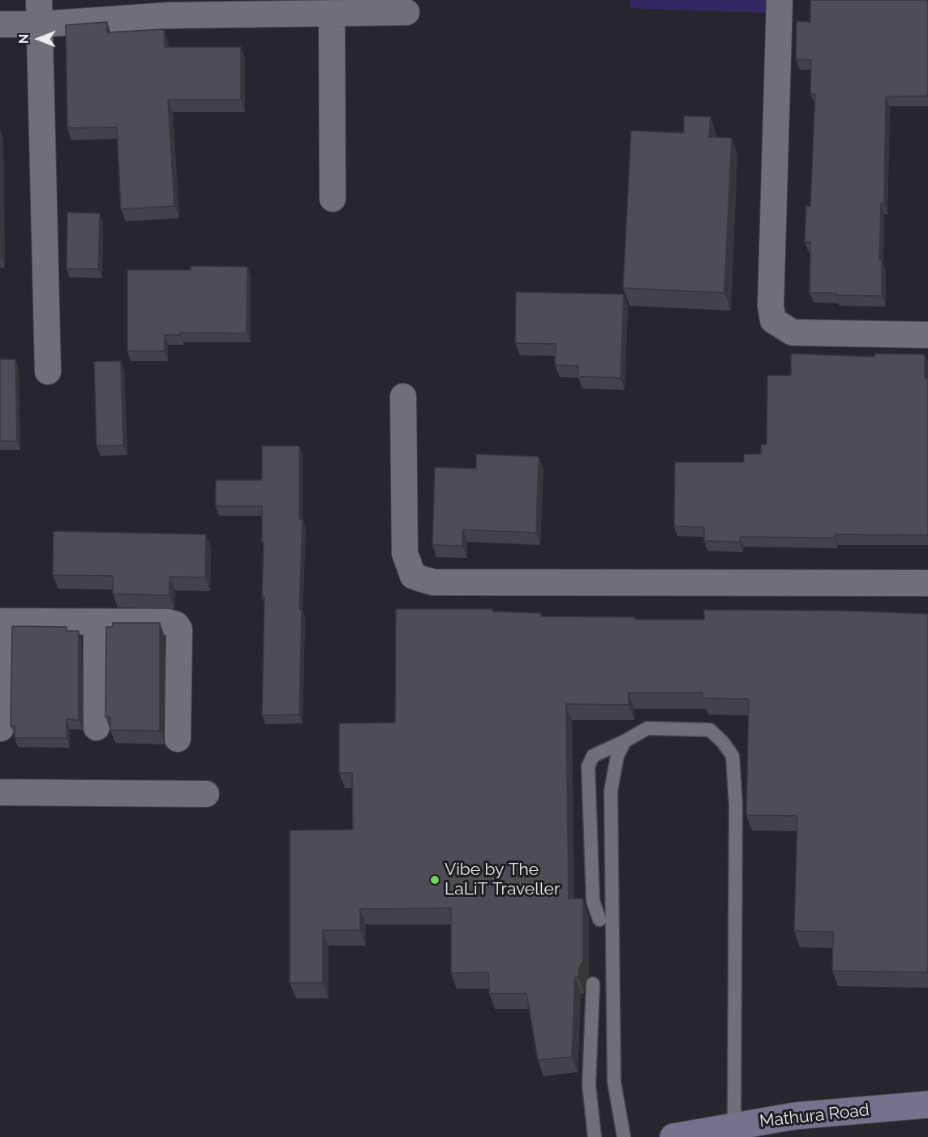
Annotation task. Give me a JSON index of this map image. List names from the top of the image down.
{
  "streets": {
    "main road": ["Mathura Road"]
  },
  "places": ["Vibe by The LaLiT Traveller"],
  "north": "left"
}
